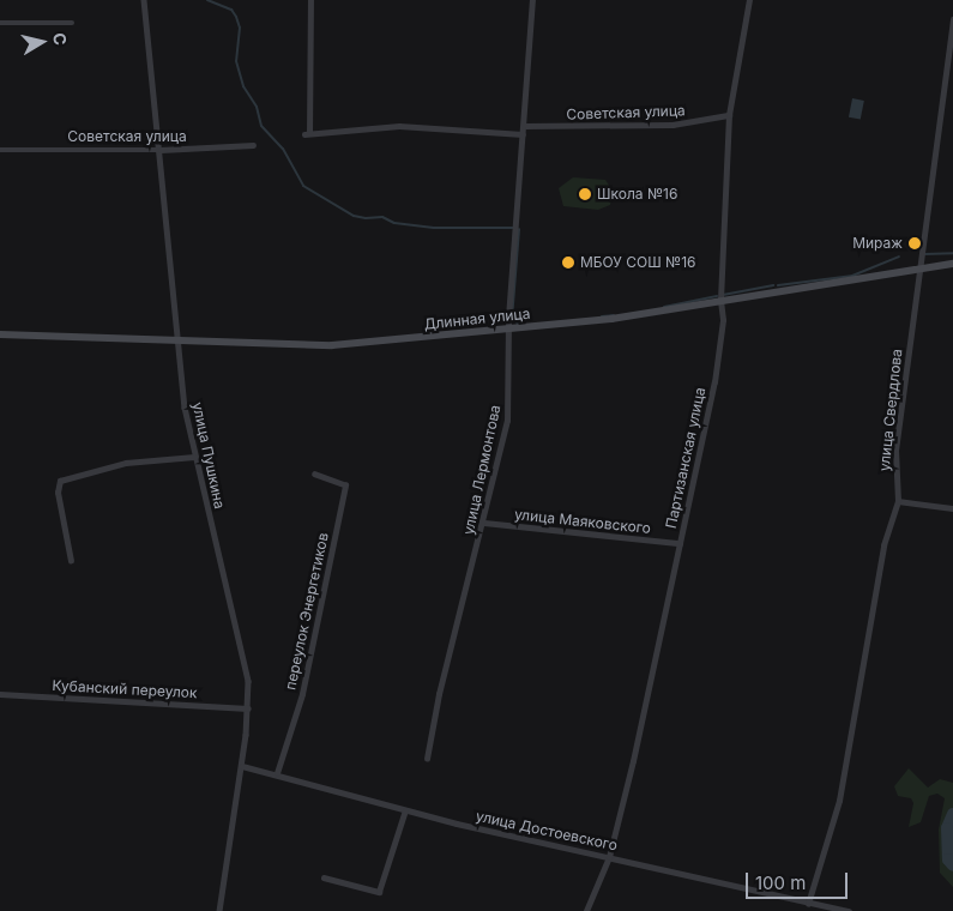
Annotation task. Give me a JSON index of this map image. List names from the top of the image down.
{
  "streets": {
    "main road": ["Длинная улица"],
    "street": [
      "Советская улица",
      "улица Свердлова",
      "улица Пушкина",
      "Партизанская улица",
      "улица Лермонтова",
      "улица Маяковского",
      "переулок Энергетиков",
      "Кубанский переулок",
      "улица Достоевского"
    ]
  },
  "crossings": [
    ["Советская улица", "улица Пушкина"],
    ["Советская улица", "Партизанская улица"],
    ["Советская улица", "улица Лермонтова"],
    ["Длинная улица", "улица Свердлова"],
    ["Длинная улица", "улица Пушкина"],
    ["Длинная улица", "Партизанская улица"],
    ["Длинная улица", "улица Лермонтова"],
    ["улица Свердлова", "улица Достоевского"],
    ["улица Пушкина", "Кубанский переулок"],
    ["улица Пушкина", "улица Достоевского"],
    ["Партизанская улица", "улица Маяковского"],
    ["Партизанская улица", "улица Достоевского"],
    ["улица Лермонтова", "улица Маяковского"],
    ["переулок Энергетиков", "улица Достоевского"]
  ],
  "places": ["Школа №16", "Мираж", "МБОУ СОШ №16"],
  "scale_bar": "100 m",
  "north": "right"
}
